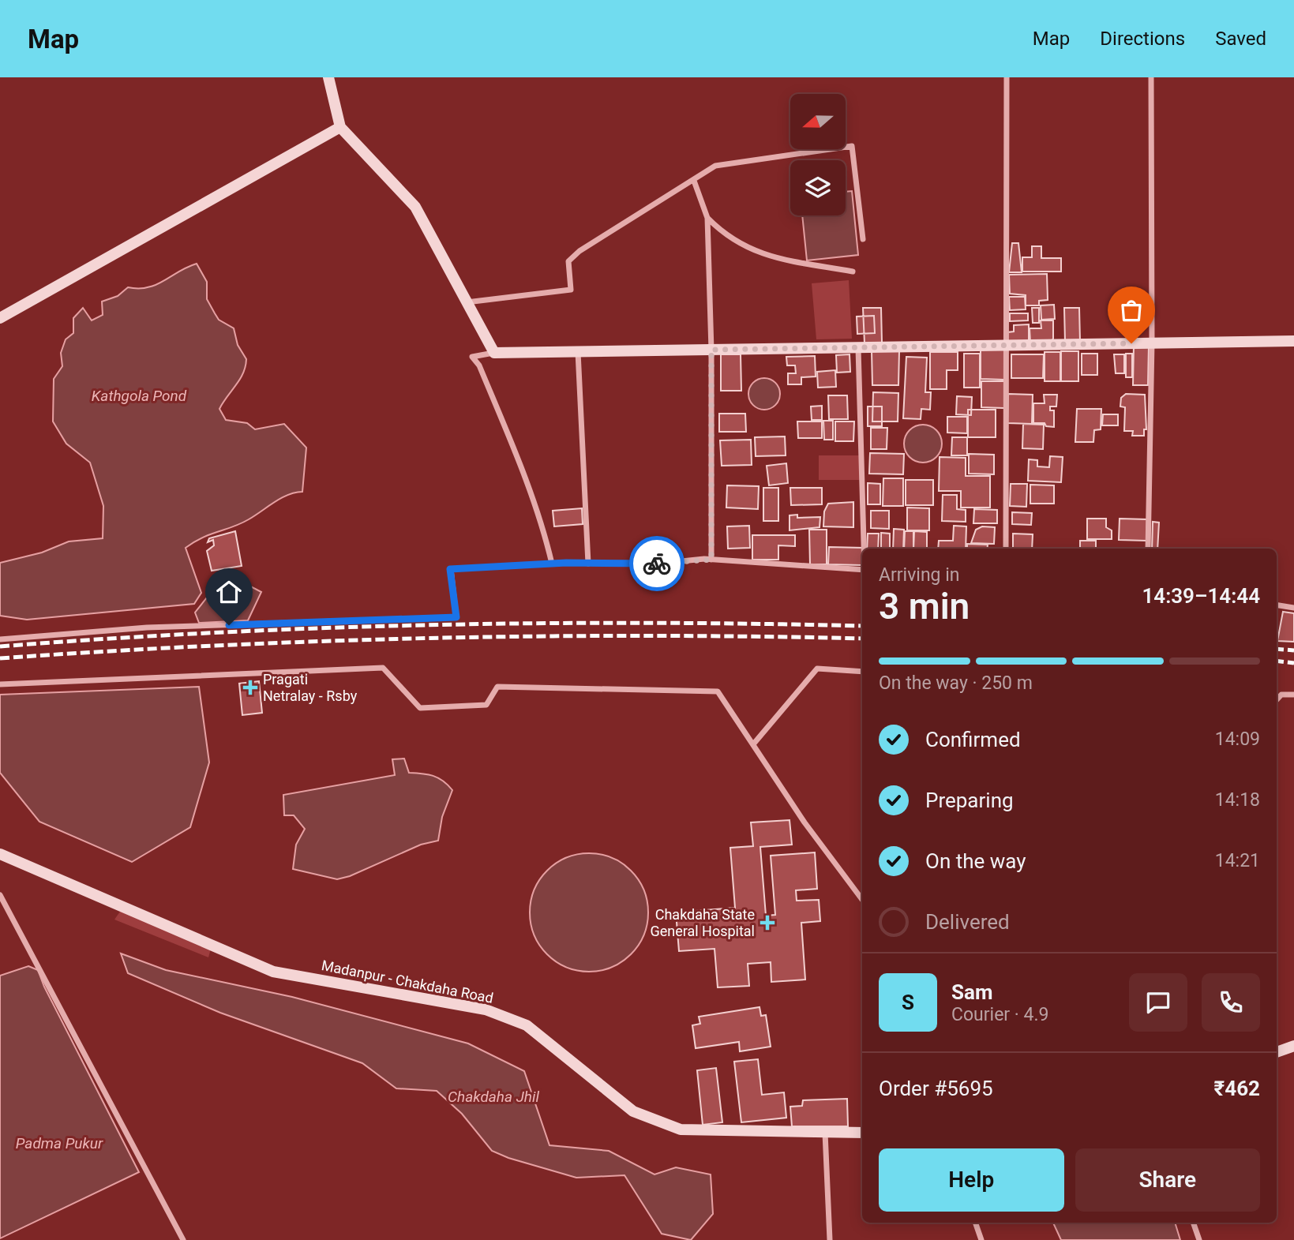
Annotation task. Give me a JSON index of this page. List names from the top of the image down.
{
  "streets": {
    "main road": ["Madanpur - Chakdaha Road"]
  },
  "water": ["Kathgola Pond", "Chakdaha Jhil", "Padma Pukur"],
  "places": {
    "health": ["Pragati Netralay - Rsby", "Chakdaha State General Hospital"]
  },
  "north": "left",
  "page": {
    "header": "Map",
    "nav": ["Map", "Directions", "Saved"],
    "heading": ["3 min", "Arriving in", "14:39–14:44"],
    "panel": [
      "Sam",
      "Courier · 4.9",
      "Order #5695",
      "₹462"
    ],
    "bar": "On the way · 250 m",
    "list": [
      ["Confirmed", "14:09"],
      ["Preparing", "14:18"],
      ["On the way", "14:21"],
      "Delivered"
    ],
    "round": "S",
    "buttons": ["Help", "Share"]
  }
}
